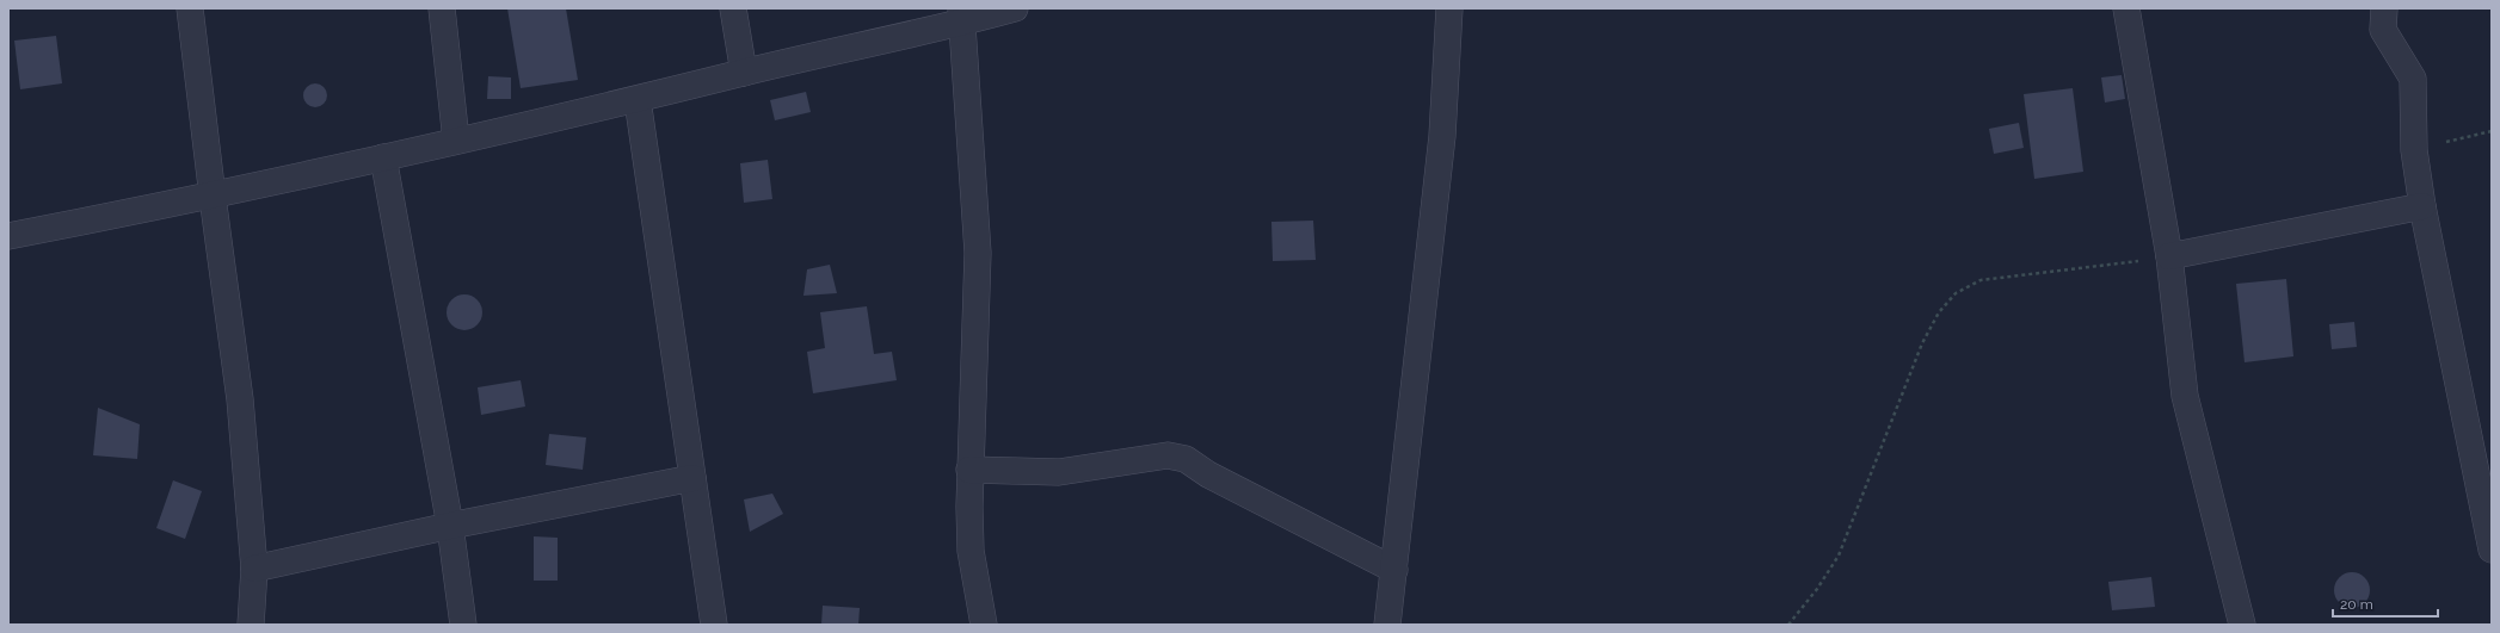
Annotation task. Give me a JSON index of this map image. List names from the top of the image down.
{
  "scale_bar": "20 m"
}
